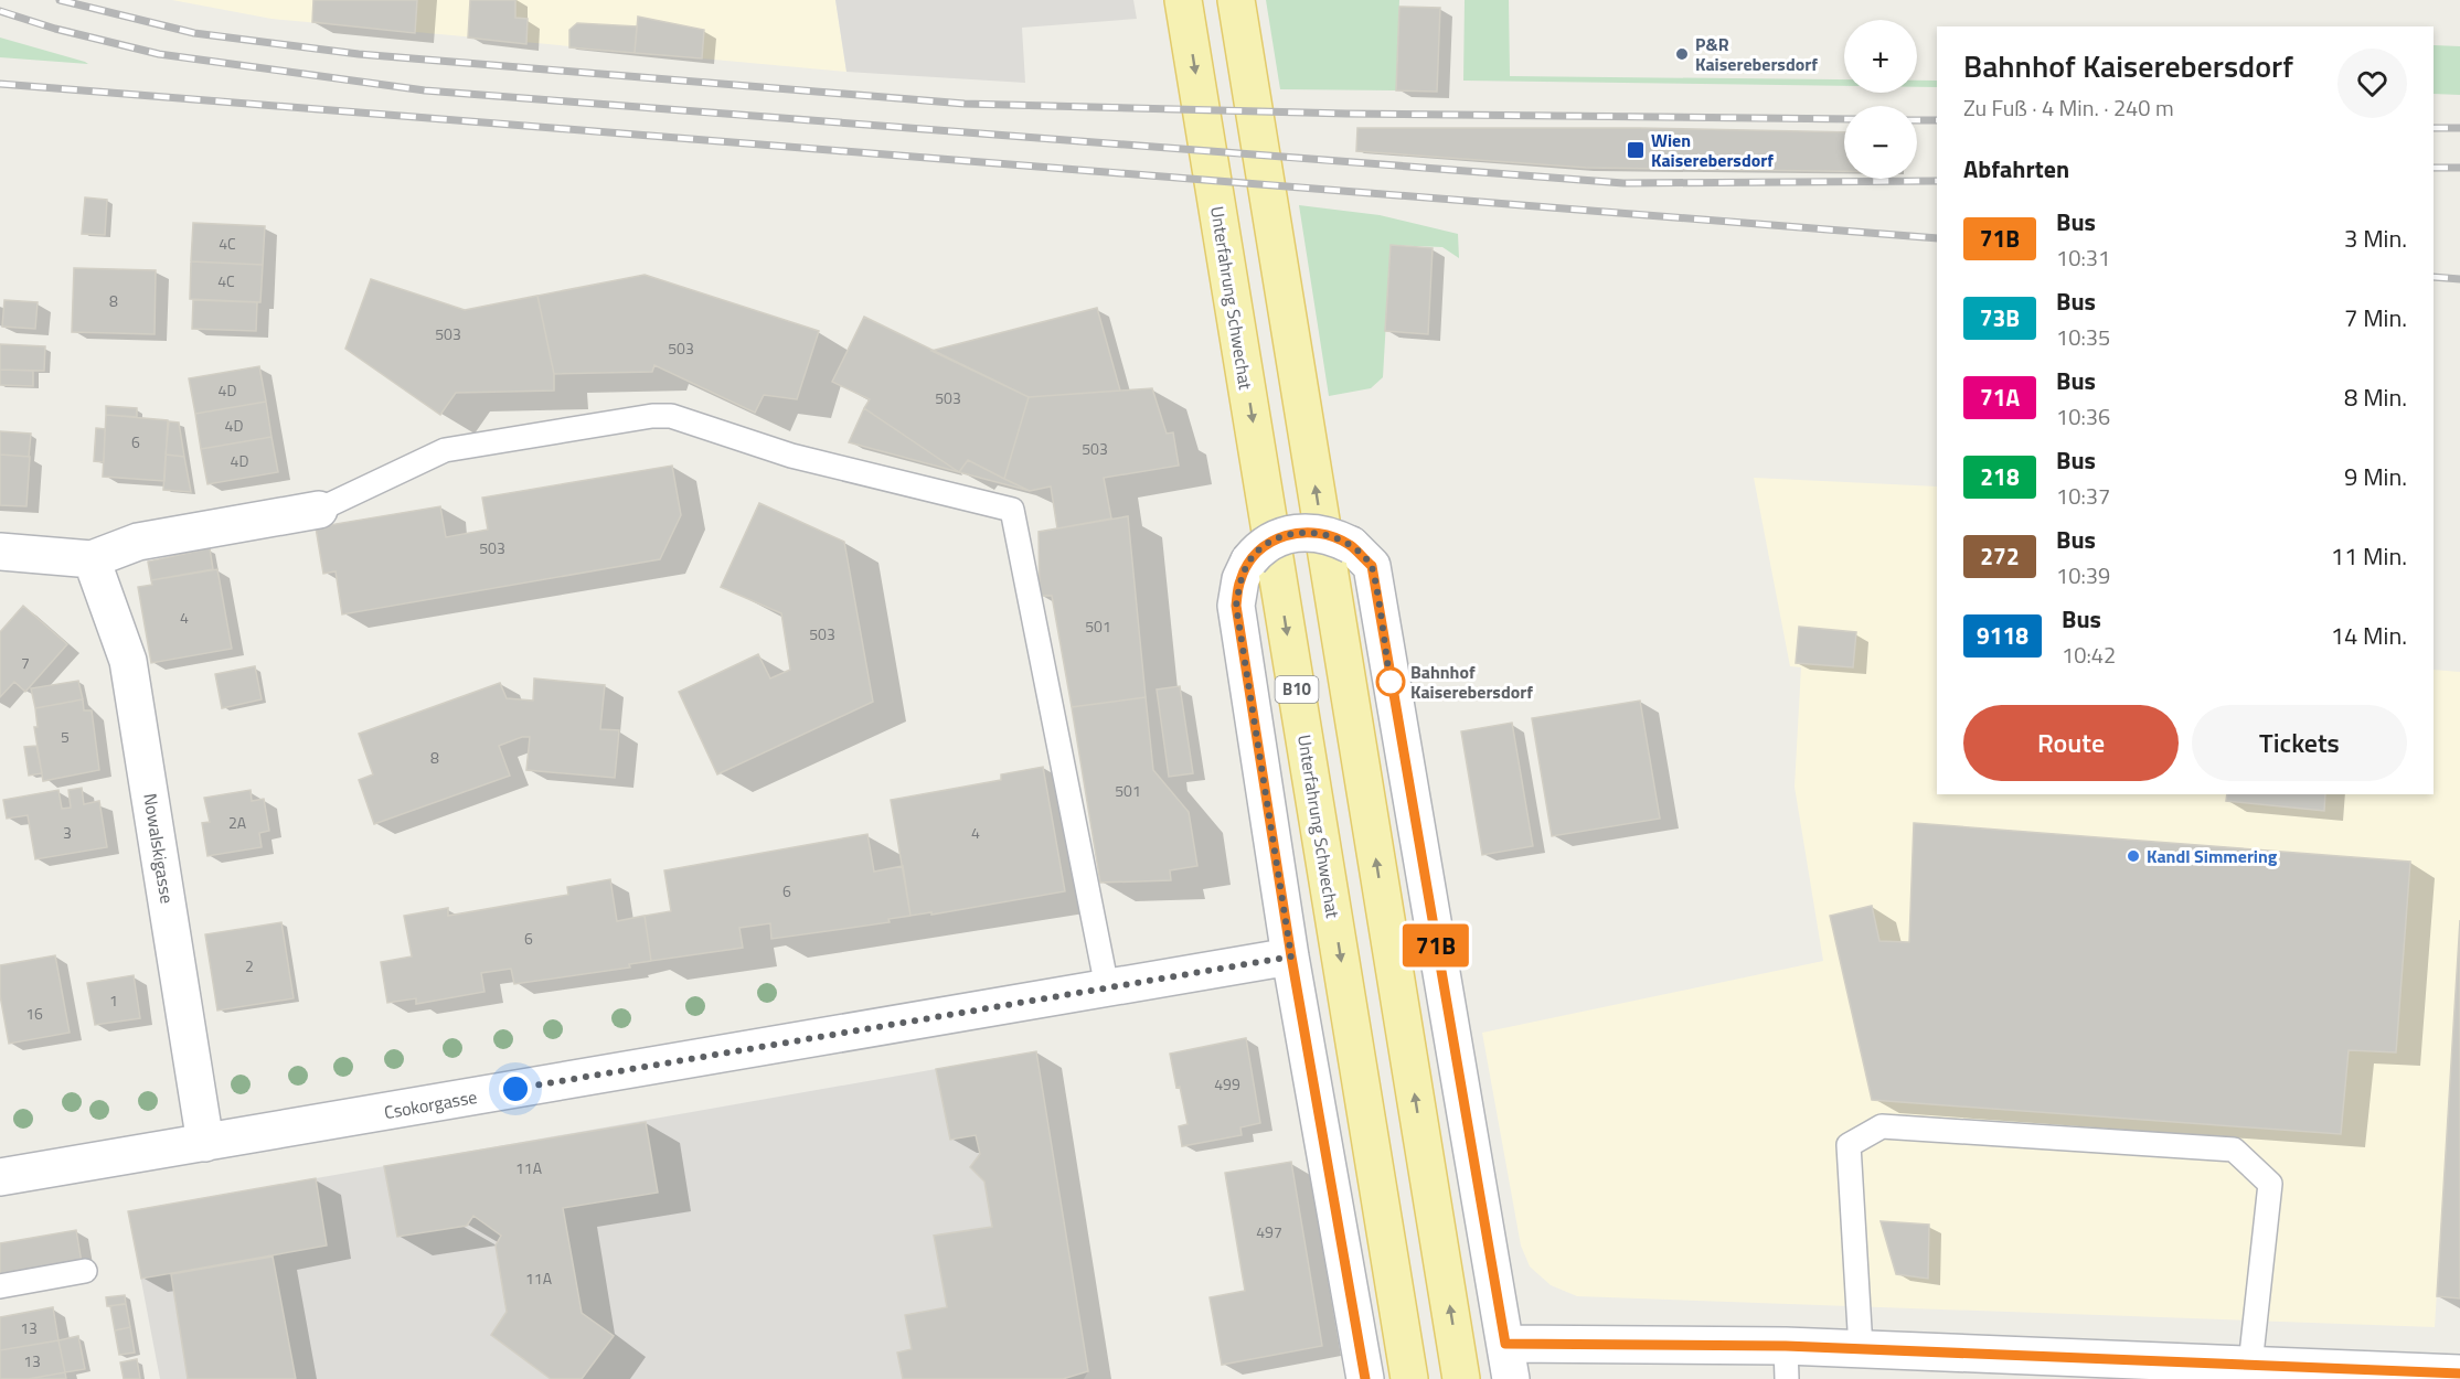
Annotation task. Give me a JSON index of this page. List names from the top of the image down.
{
  "streets": {
    "main road": ["Unterfahrung Schwechat", "B10"],
    "street": ["Nowalskigasse", "Csokorgasse"]
  },
  "crossings": [
    ["Nowalskigasse", "Csokorgasse"]
  ],
  "places": {
    "other": ["P&R Kaiserebersdorf", "Bahnhof Kaiserebersdorf", "Kandl Simmering"],
    "transit": ["Wien Kaiserebersdorf"]
  },
  "lines": ["bus line 71B"],
  "house_numbers": [
    "4C",
    "4C",
    "8",
    "503",
    "503",
    "4D",
    "503",
    "4D",
    "6",
    "503",
    "4D",
    "503",
    "4",
    "501",
    "503",
    "7",
    "5",
    "8",
    "501",
    "2A",
    "3",
    "4",
    "6",
    "6",
    "2",
    "1",
    "16",
    "499",
    "11A",
    "497",
    "11A",
    "13",
    "13"
  ],
  "page": {
    "on_map": "71B",
    "map_buttons": ["+", "−"],
    "heading": [
      ["Bahnhof Kaiserebersdorf", "Zu Fuß · 4 Min. · 240 m"],
      "Abfahrten"
    ],
    "list": [
      {
        "mark": "71B",
        "name": "Bus",
        "note": "10:31",
        "value": "3 Min."
      },
      {
        "mark": "73B",
        "name": "Bus",
        "note": "10:35",
        "value": "7 Min."
      },
      {
        "mark": "71A",
        "name": "Bus",
        "note": "10:36",
        "value": "8 Min."
      },
      {
        "mark": "218",
        "name": "Bus",
        "note": "10:37",
        "value": "9 Min."
      },
      {
        "mark": "272",
        "name": "Bus",
        "note": "10:39",
        "value": "11 Min."
      },
      {
        "mark": "9118",
        "name": "Bus",
        "note": "10:42",
        "value": "14 Min."
      }
    ],
    "buttons": ["Route", "Tickets"]
  }
}
